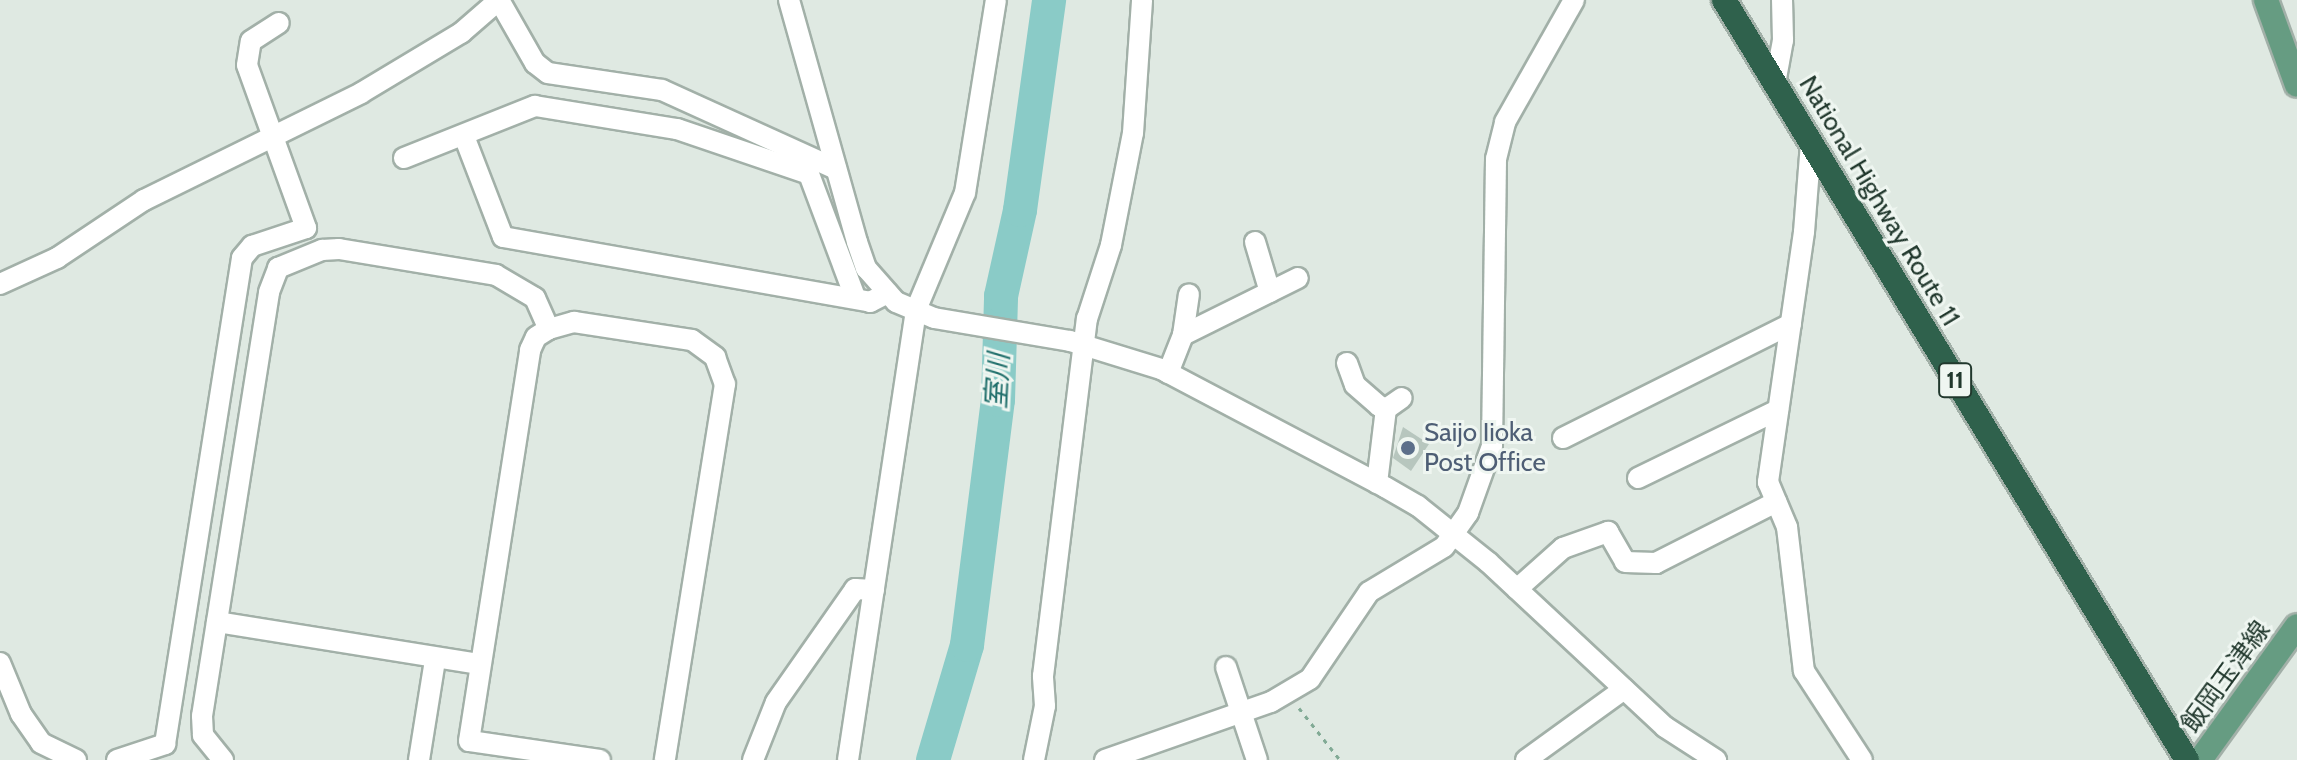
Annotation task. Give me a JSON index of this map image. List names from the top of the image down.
{
  "streets": {
    "highway": ["National Highway Route 11", "11"],
    "main road": ["飯岡玉津線"]
  },
  "water": ["室川"],
  "places": ["Saijo Iioka Post Office"]
}
